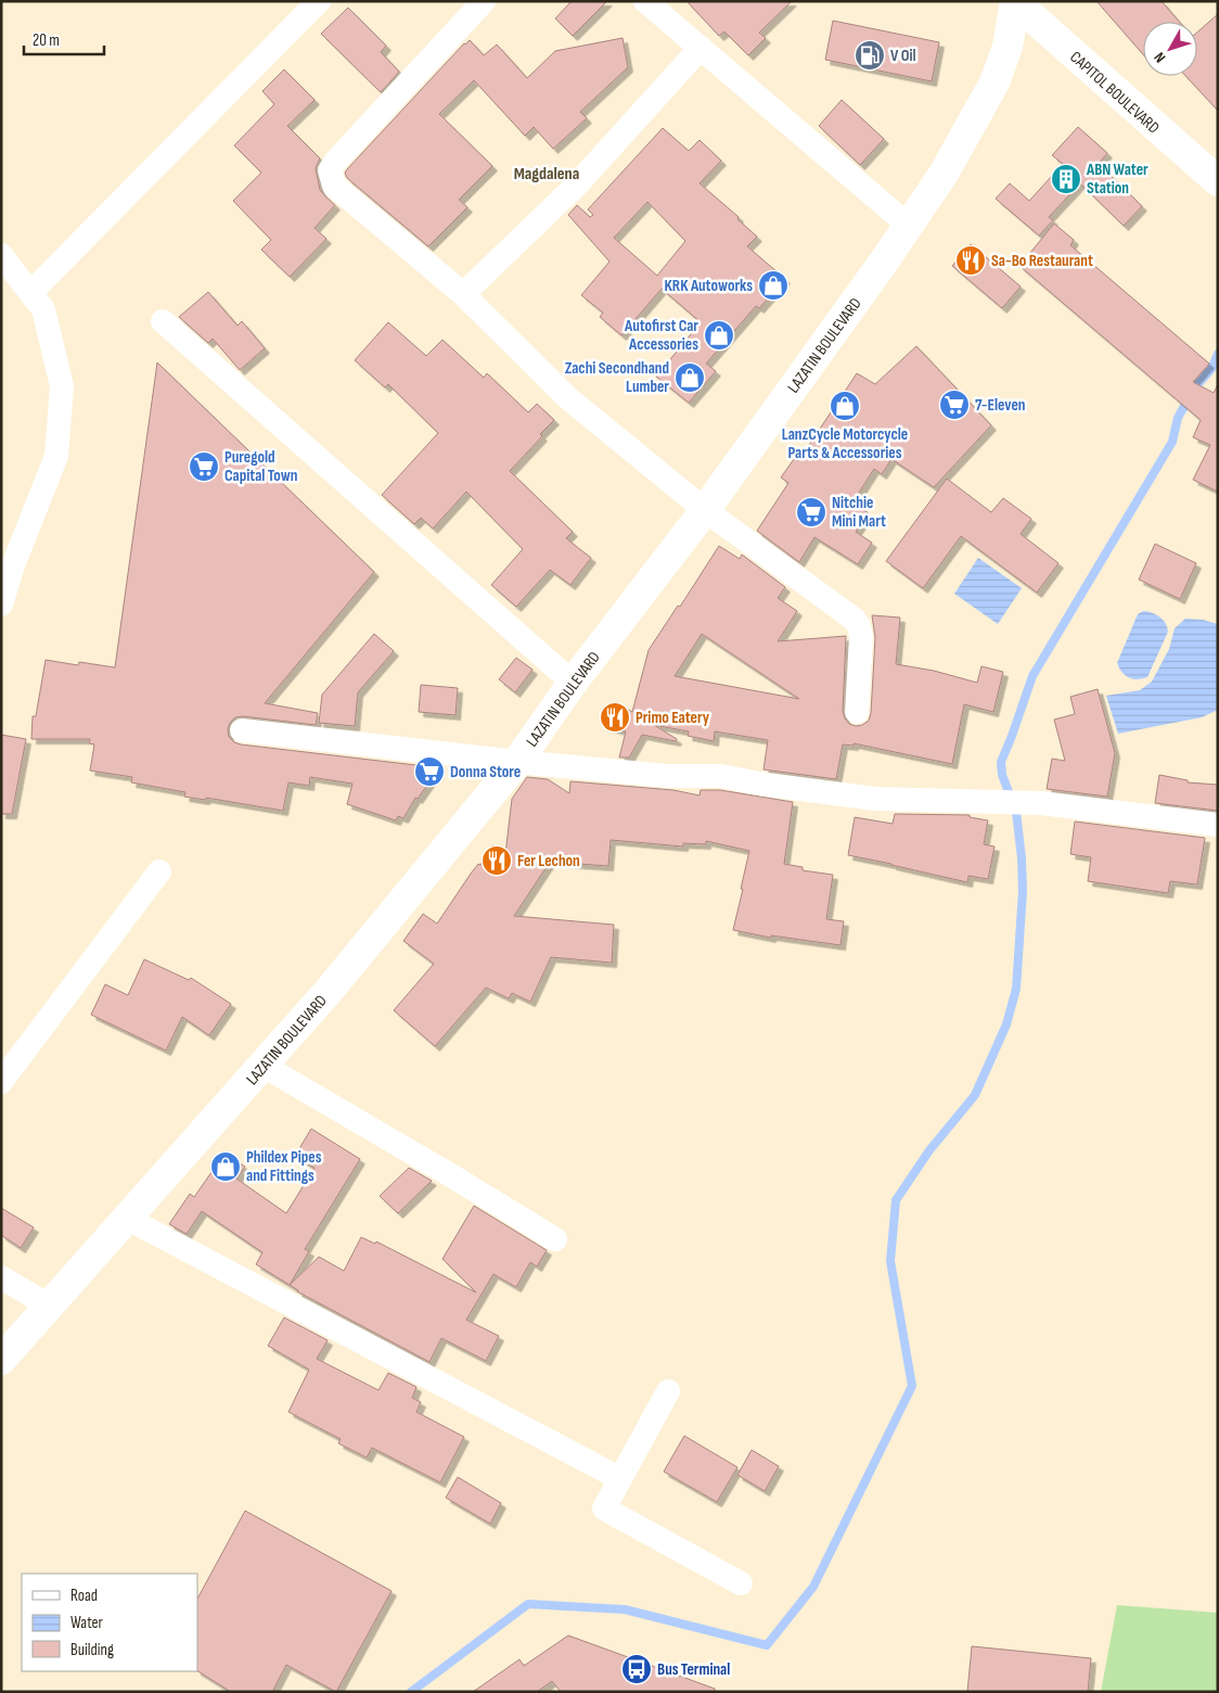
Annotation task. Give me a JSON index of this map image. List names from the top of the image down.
{
  "streets": {
    "main road": ["CAPITOL BOULEVARD", "LAZATIN BOULEVARD"]
  },
  "crossings": [
    ["CAPITOL BOULEVARD", "LAZATIN BOULEVARD"]
  ],
  "districts": ["Magdalena"],
  "places": {
    "fuel station": ["V Oil"],
    "building": ["ABN Water Station"],
    "restaurant": ["Sa-Bo Restaurant", "Primo Eatery", "Fer Lechon"],
    "shop": [
      "KRK Autoworks",
      "Autofirst Car Accessories",
      "Zachi Secondhand Lumber",
      "LanzCycle Motorcycle Parts & Accessories",
      "Phildex Pipes and Fittings"
    ],
    "supermarket": [
      "7-Eleven",
      "Puregold Capital Town",
      "Nitchie Mini Mart",
      "Donna Store"
    ],
    "bus stop": ["Bus Terminal"]
  },
  "legend": ["Road", "Water", "Building"],
  "scale_bar": "20 m",
  "north": "bottom left"
}
